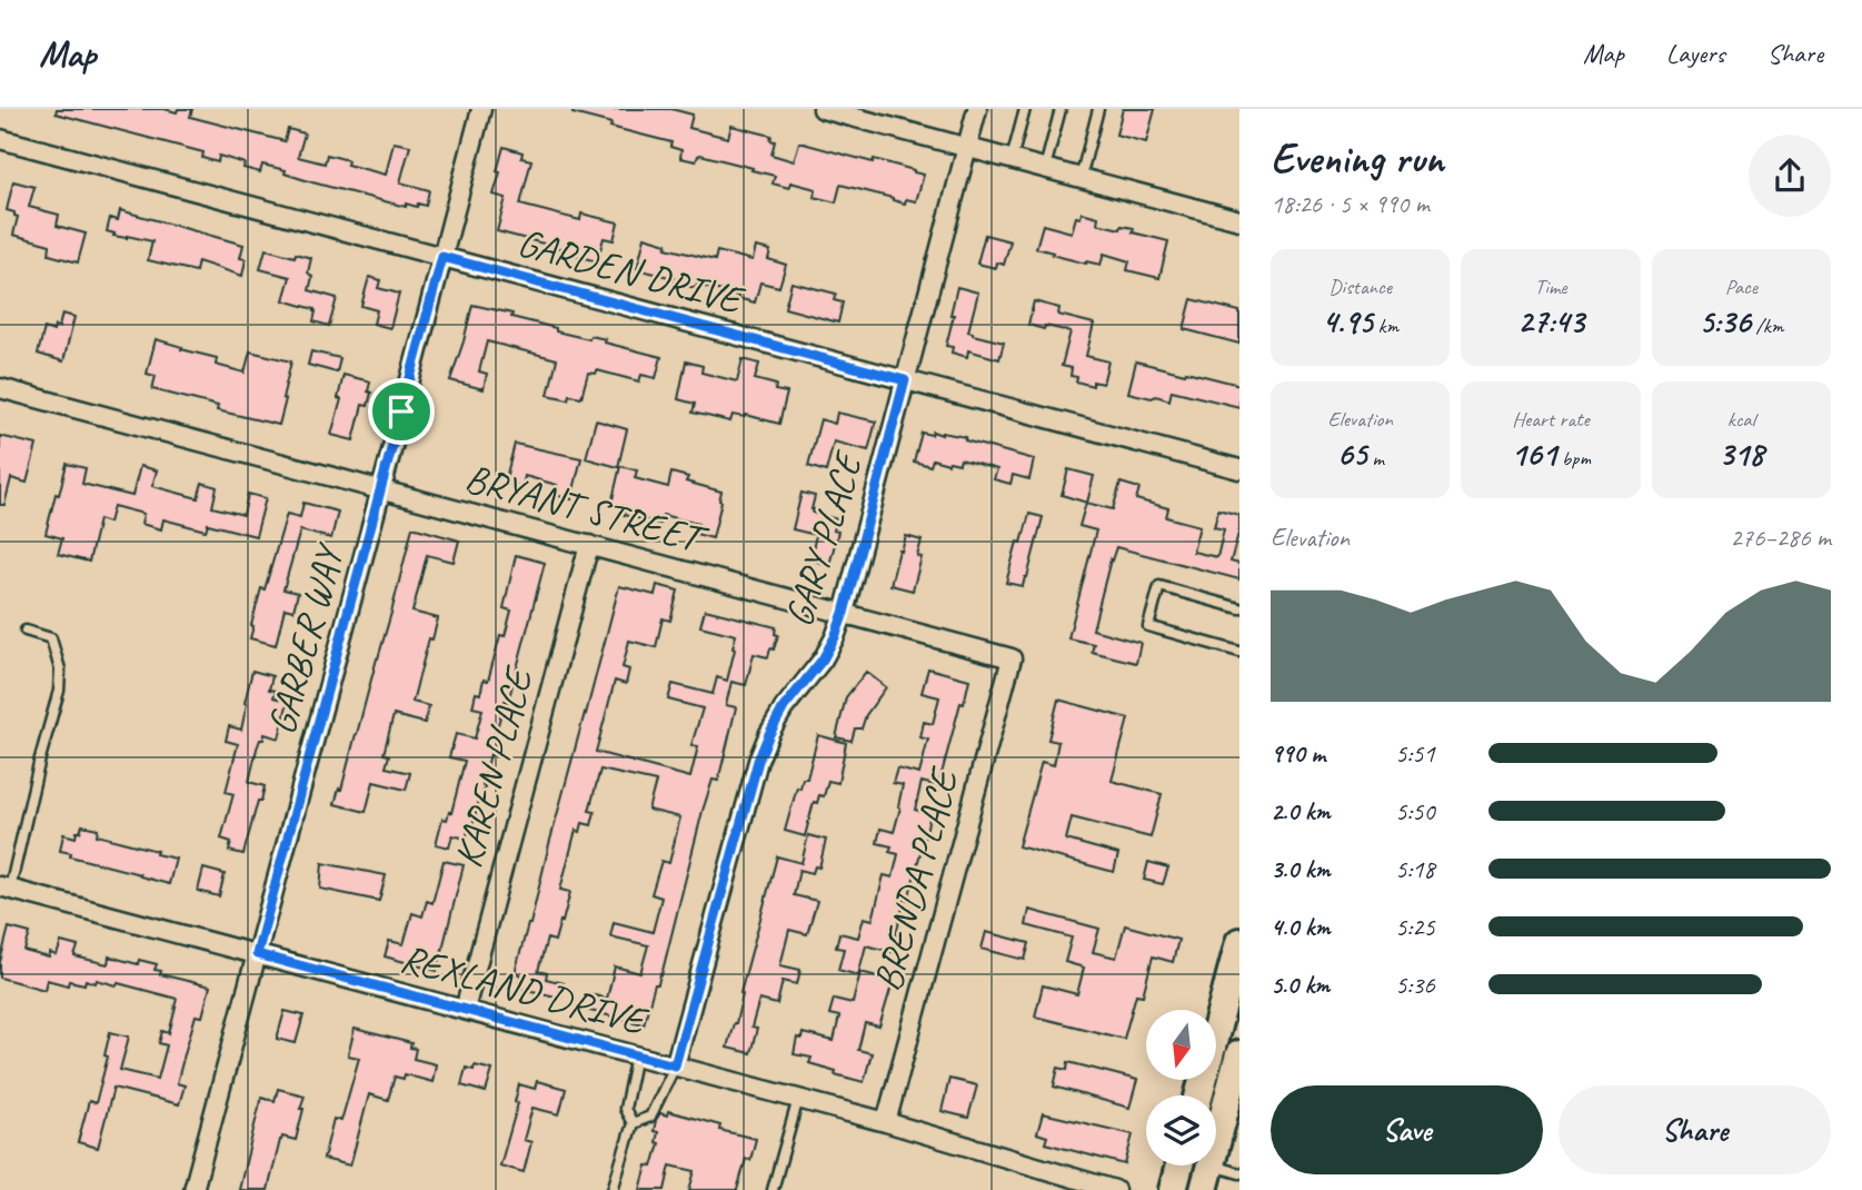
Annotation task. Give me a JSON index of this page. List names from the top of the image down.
{
  "streets": {
    "street": [
      "GARDEN DRIVE",
      "BRYANT STREET",
      "GARY PLACE",
      "GARBER WAY",
      "KAREN PLACE",
      "BRENDA PLACE",
      "REXLAND DRIVE"
    ]
  },
  "crossings": [
    ["GARDEN DRIVE", "GARY PLACE"],
    ["GARDEN DRIVE", "GARBER WAY"],
    ["BRYANT STREET", "GARY PLACE"],
    ["BRYANT STREET", "GARBER WAY"],
    ["BRYANT STREET", "KAREN PLACE"],
    ["BRYANT STREET", "BRENDA PLACE"],
    ["GARY PLACE", "REXLAND DRIVE"],
    ["GARBER WAY", "REXLAND DRIVE"],
    ["KAREN PLACE", "REXLAND DRIVE"],
    ["BRENDA PLACE", "REXLAND DRIVE"]
  ],
  "north": "bottom",
  "page": {
    "header": "Map",
    "nav": ["Map", "Layers", "Share"],
    "heading": ["Evening run", "18:26 · 5 × 990 m"],
    "stats": [
      ["Distance", "4.95 km"],
      ["Time", "27:43"],
      ["Pace", "5:36 /km"],
      ["Elevation", "65 m"],
      ["Heart rate", "161 bpm"],
      ["kcal", "318"]
    ],
    "chart": ["Elevation", "276–286 m"],
    "list": [
      {
        "name": "990 m",
        "note": "5:51"
      },
      {
        "name": "2.0 km",
        "note": "5:50"
      },
      {
        "name": "3.0 km",
        "note": "5:18"
      },
      {
        "name": "4.0 km",
        "note": "5:25"
      },
      {
        "name": "5.0 km",
        "note": "5:36"
      }
    ],
    "buttons": ["Save", "Share"]
  }
}
